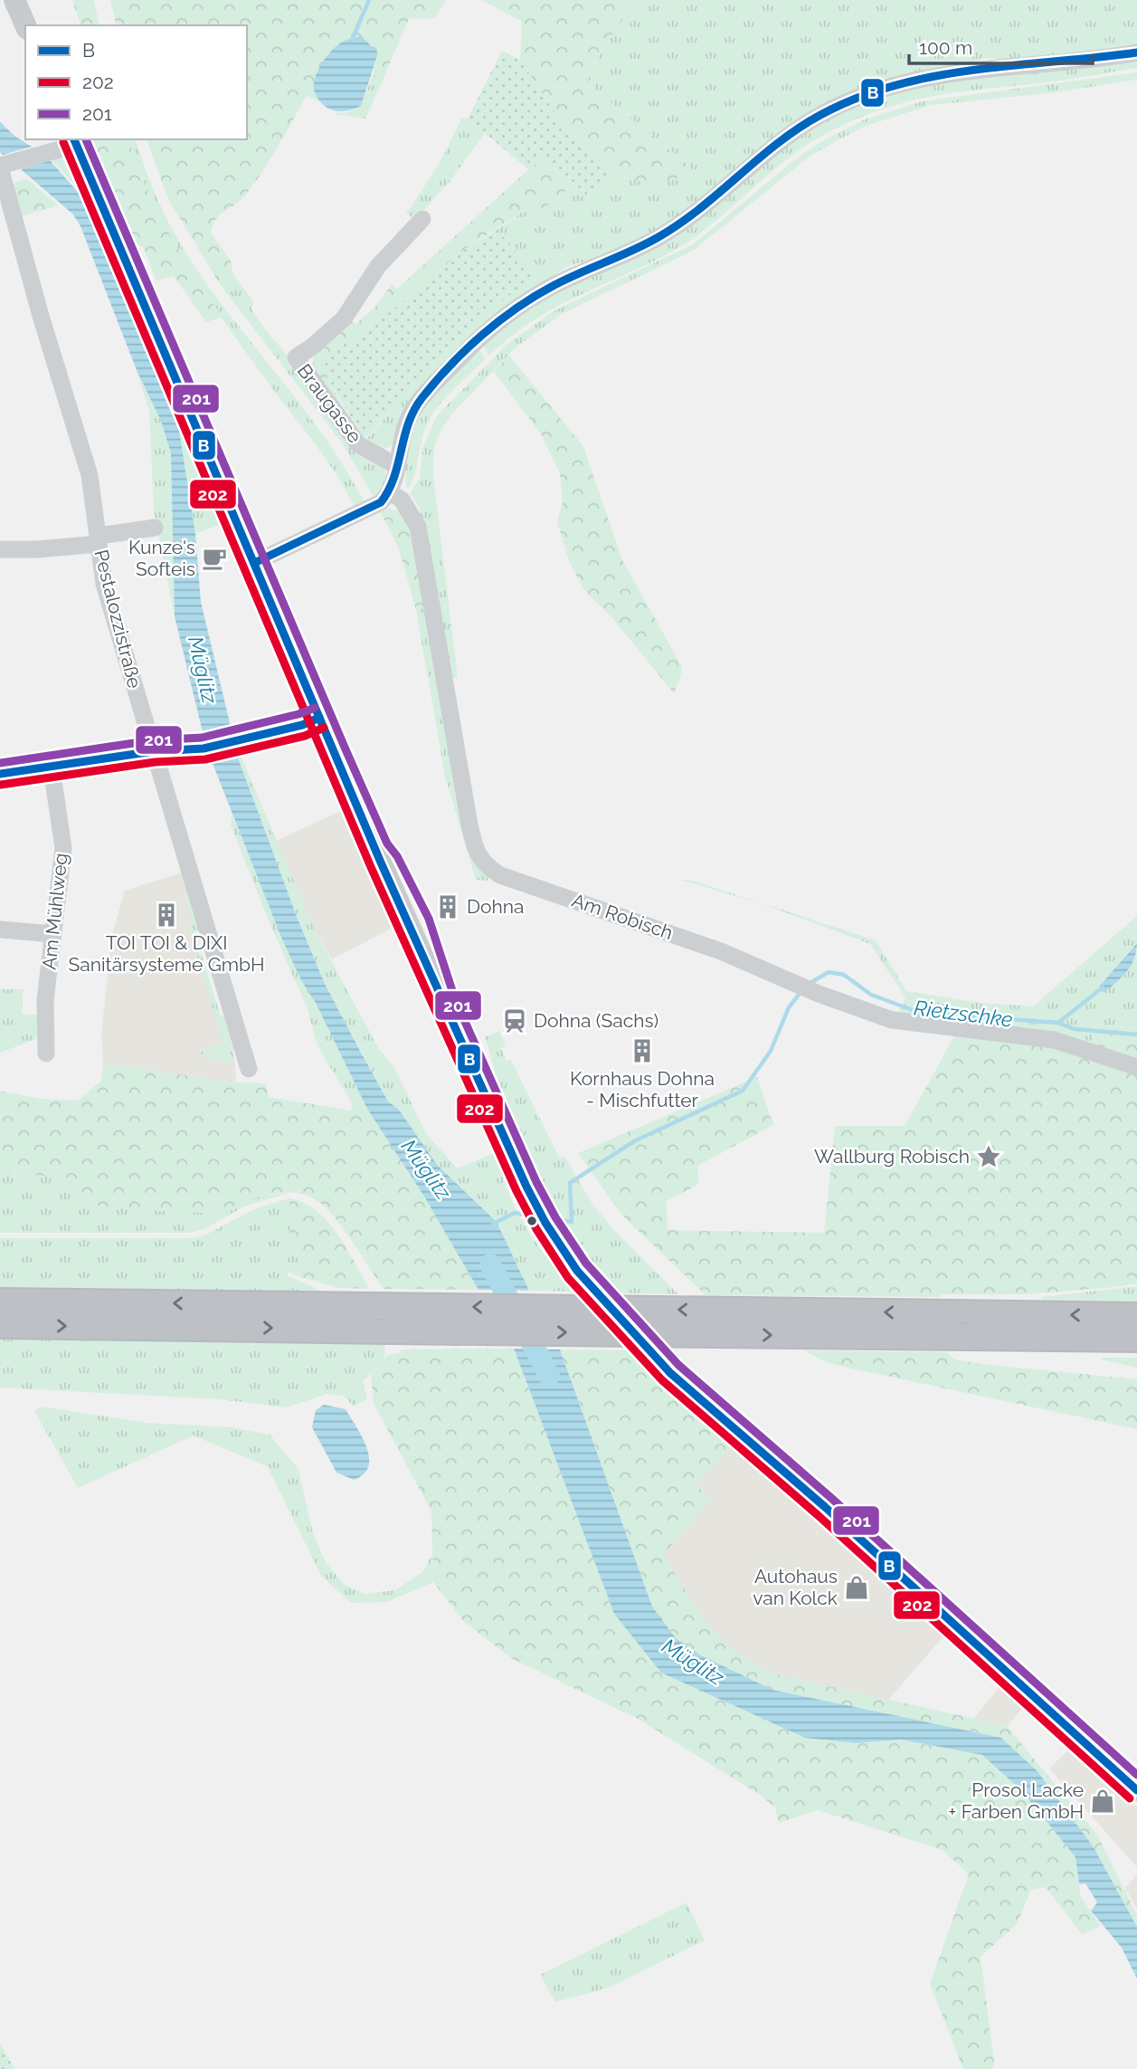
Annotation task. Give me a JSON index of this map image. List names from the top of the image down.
{
  "streets": {
    "street": [
      "Braugasse",
      "Pestalozzistraße",
      "Am Mühlweg",
      "Am Robisch"
    ]
  },
  "water": ["Müglitz", "Rietzschke"],
  "places": {
    "cafe": ["Kunze's Softeis"],
    "building": ["Dohna", "TOI TOI & DIXI Sanitärsysteme GmbH", "Kornhaus Dohna - Mischfutter"],
    "station": ["Dohna (Sachs)"],
    "place": ["Wallburg Robisch"],
    "shop": ["Autohaus van Kolck", "Prosol Lacke + Farben GmbH"]
  },
  "lines": ["transit line B", "transit line 201", "transit line 202"],
  "legend": ["B", "202", "201"],
  "scale_bar": "100 m"
}
